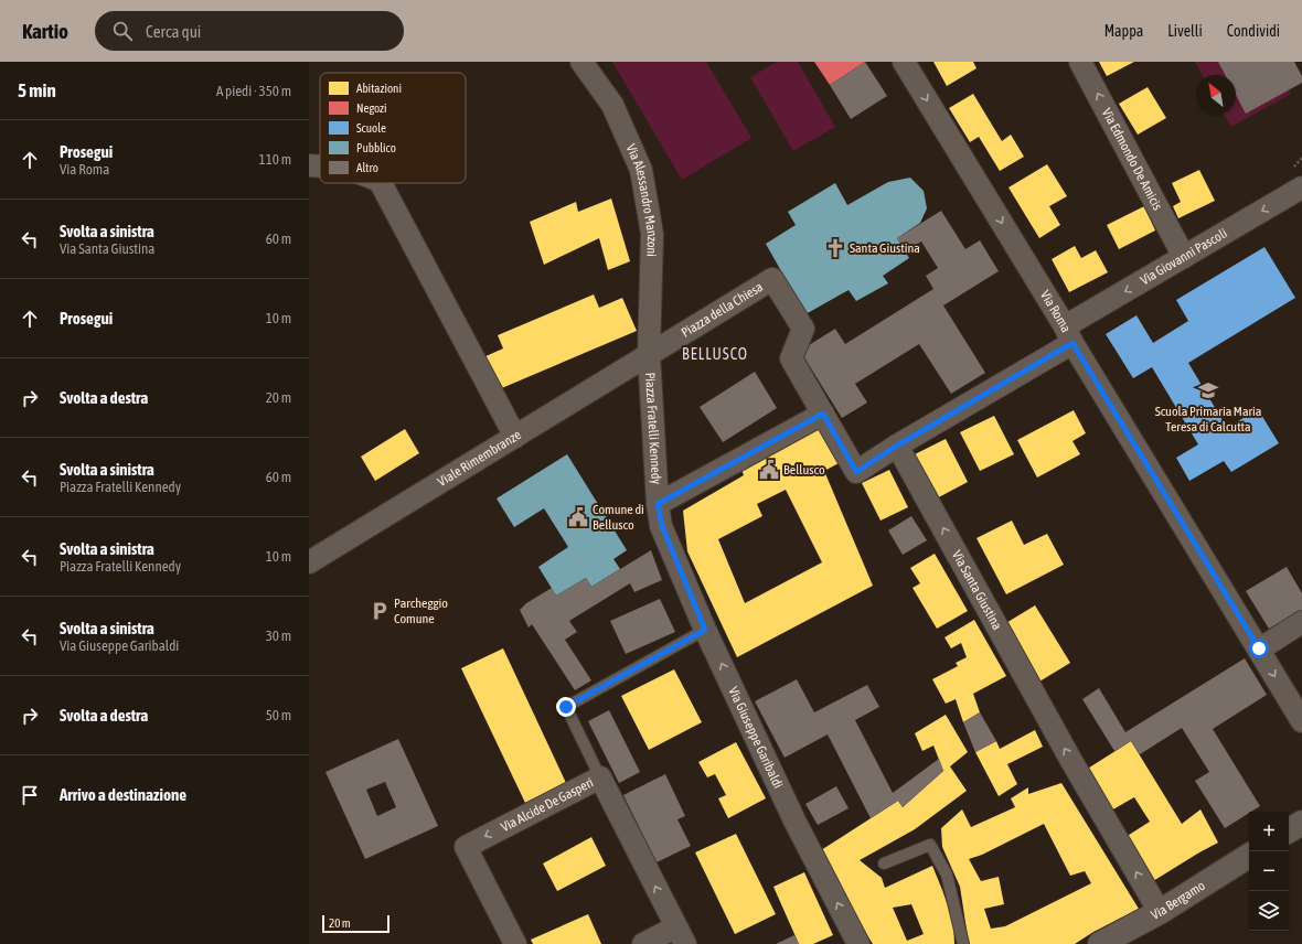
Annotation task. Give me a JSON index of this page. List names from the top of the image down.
{
  "streets": {
    "street": [
      "Via Edmondo De Amicis",
      "Via Alessandro Manzoni",
      "Via Giovanni Pascoli",
      "Piazza della Chiesa",
      "Via Roma",
      "Piazza Fratelli Kennedy",
      "Viale Rimembranze",
      "Via Santa Giustina",
      "Via Giuseppe Garibaldi",
      "Via Alcide De Gasperi",
      "Via Bergamo"
    ]
  },
  "crossings": [
    ["Via Edmondo De Amicis", "Via Giovanni Pascoli"],
    ["Via Alessandro Manzoni", "Piazza della Chiesa"],
    ["Via Alessandro Manzoni", "Piazza Fratelli Kennedy"],
    ["Via Alessandro Manzoni", "Viale Rimembranze"],
    ["Via Giovanni Pascoli", "Via Roma"],
    ["Piazza della Chiesa", "Piazza Fratelli Kennedy"],
    ["Piazza della Chiesa", "Viale Rimembranze"],
    ["Piazza Fratelli Kennedy", "Viale Rimembranze"],
    ["Piazza Fratelli Kennedy", "Via Giuseppe Garibaldi"],
    ["Via Santa Giustina", "Via Bergamo"]
  ],
  "one_way": [
    "Via Edmondo De Amicis",
    "Via Giovanni Pascoli",
    "Via Roma",
    "Via Santa Giustina",
    "Via Giuseppe Garibaldi"
  ],
  "districts": ["BELLUSCO"],
  "places": {
    "church": ["Santa Giustina"],
    "school or university": ["Scuola Primaria Maria Teresa di Calcutta"],
    "public building": ["Bellusco", "Comune di Bellusco"],
    "parking": ["Parcheggio Comune"]
  },
  "legend": [
    "Abitazioni",
    "Negozi",
    "Scuole",
    "Pubblico",
    "Altro"
  ],
  "scale_bar": "20 m",
  "north": "top left",
  "page": {
    "header": "Kartio",
    "search": "Cerca qui",
    "nav": ["Mappa", "Livelli", "Condividi"],
    "heading": ["5 min", "A piedi · 350 m"],
    "list": [
      ["Prosegui", "Via Roma", "110 m"],
      ["Svolta a sinistra", "Via Santa Giustina", "60 m"],
      ["Prosegui", "10 m"],
      ["Svolta a destra", "20 m"],
      ["Svolta a sinistra", "Piazza Fratelli Kennedy", "60 m"],
      ["Svolta a sinistra", "Piazza Fratelli Kennedy", "10 m"],
      ["Svolta a sinistra", "Via Giuseppe Garibaldi", "30 m"],
      ["Svolta a destra", "50 m"],
      "Arrivo a destinazione"
    ],
    "map_buttons": ["+", "−"],
    "scale": "20 m"
  }
}
